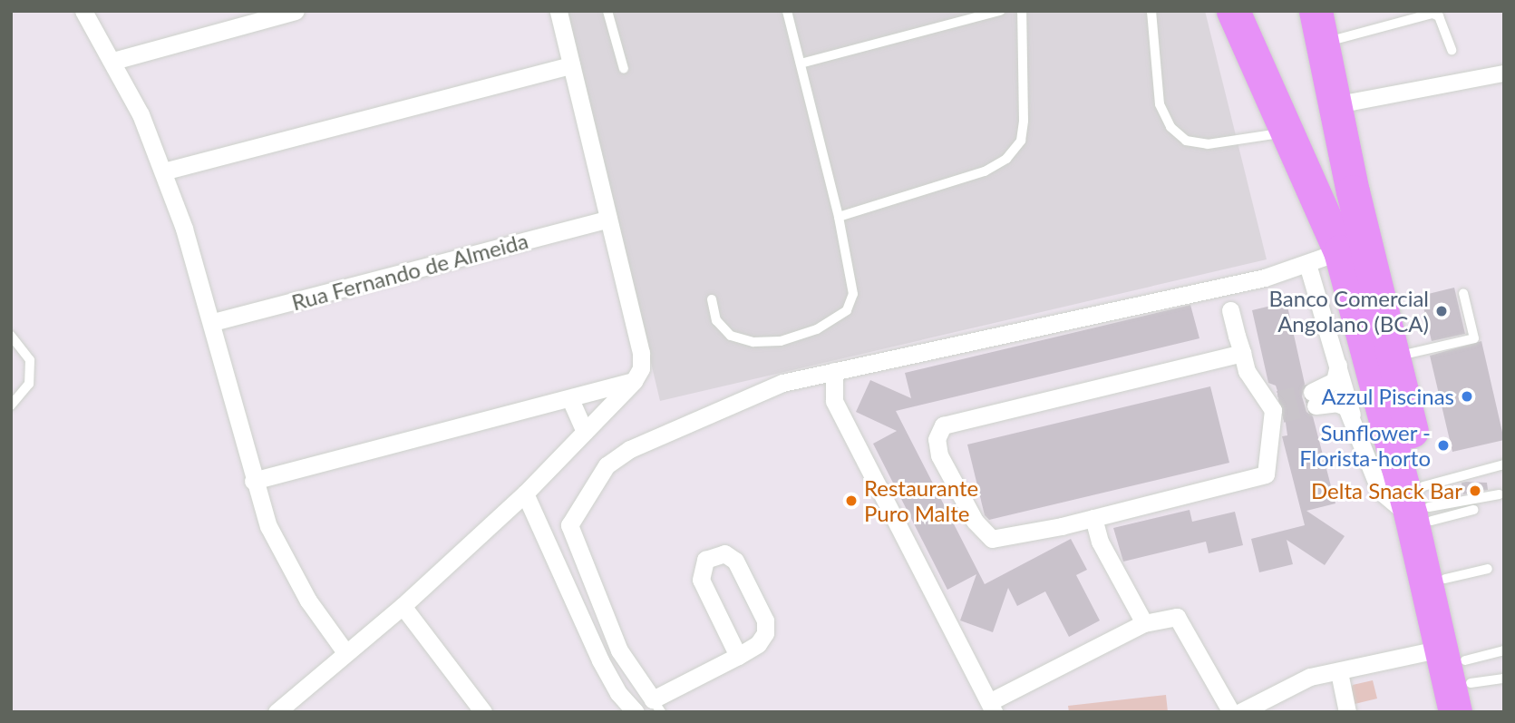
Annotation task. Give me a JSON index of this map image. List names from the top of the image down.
{
  "streets": {
    "street": ["Rua Fernando de Almeida"]
  },
  "places": [
    "Banco Comercial Angolano (BCA)",
    "Azzul Piscinas",
    "Sunflower - Florista-horto",
    "Delta Snack Bar",
    "Restaurante Puro Malte"
  ]
}
